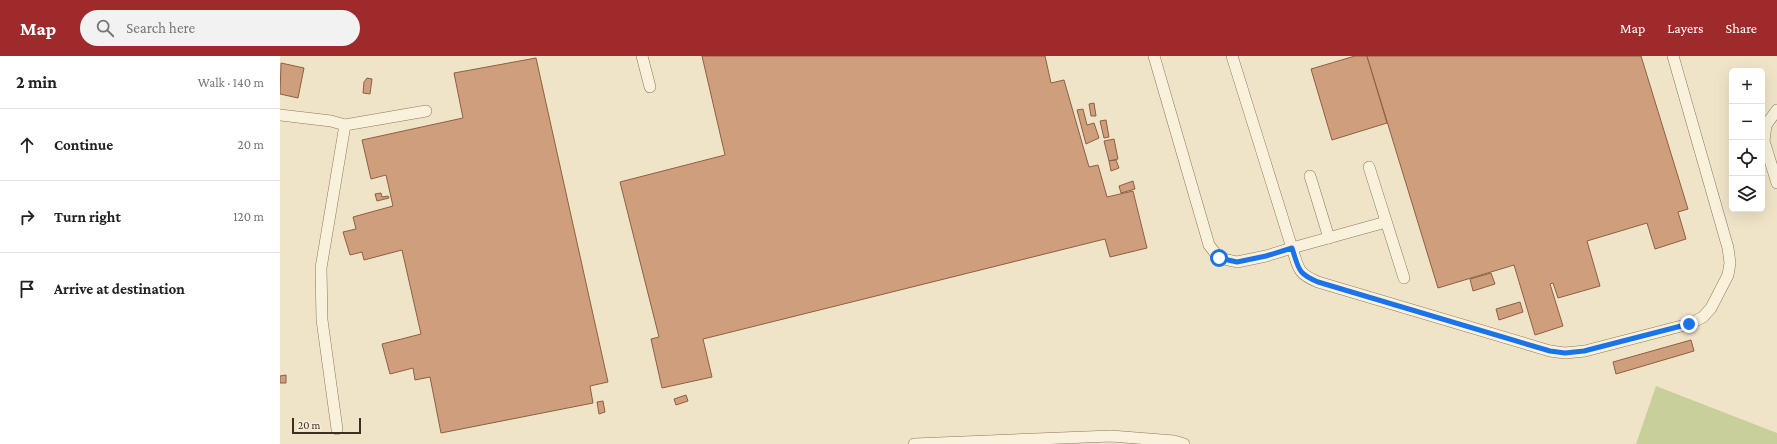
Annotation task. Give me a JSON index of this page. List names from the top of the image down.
{
  "scale_bar": "20 m",
  "page": {
    "header": "Map",
    "search": "Search here",
    "nav": ["Map", "Layers", "Share"],
    "heading": ["2 min", "Walk · 140 m"],
    "map_buttons": ["+", "−"],
    "list": [
      ["Continue", "20 m"],
      ["Turn right", "120 m"],
      "Arrive at destination"
    ],
    "scale": "20 m"
  }
}
